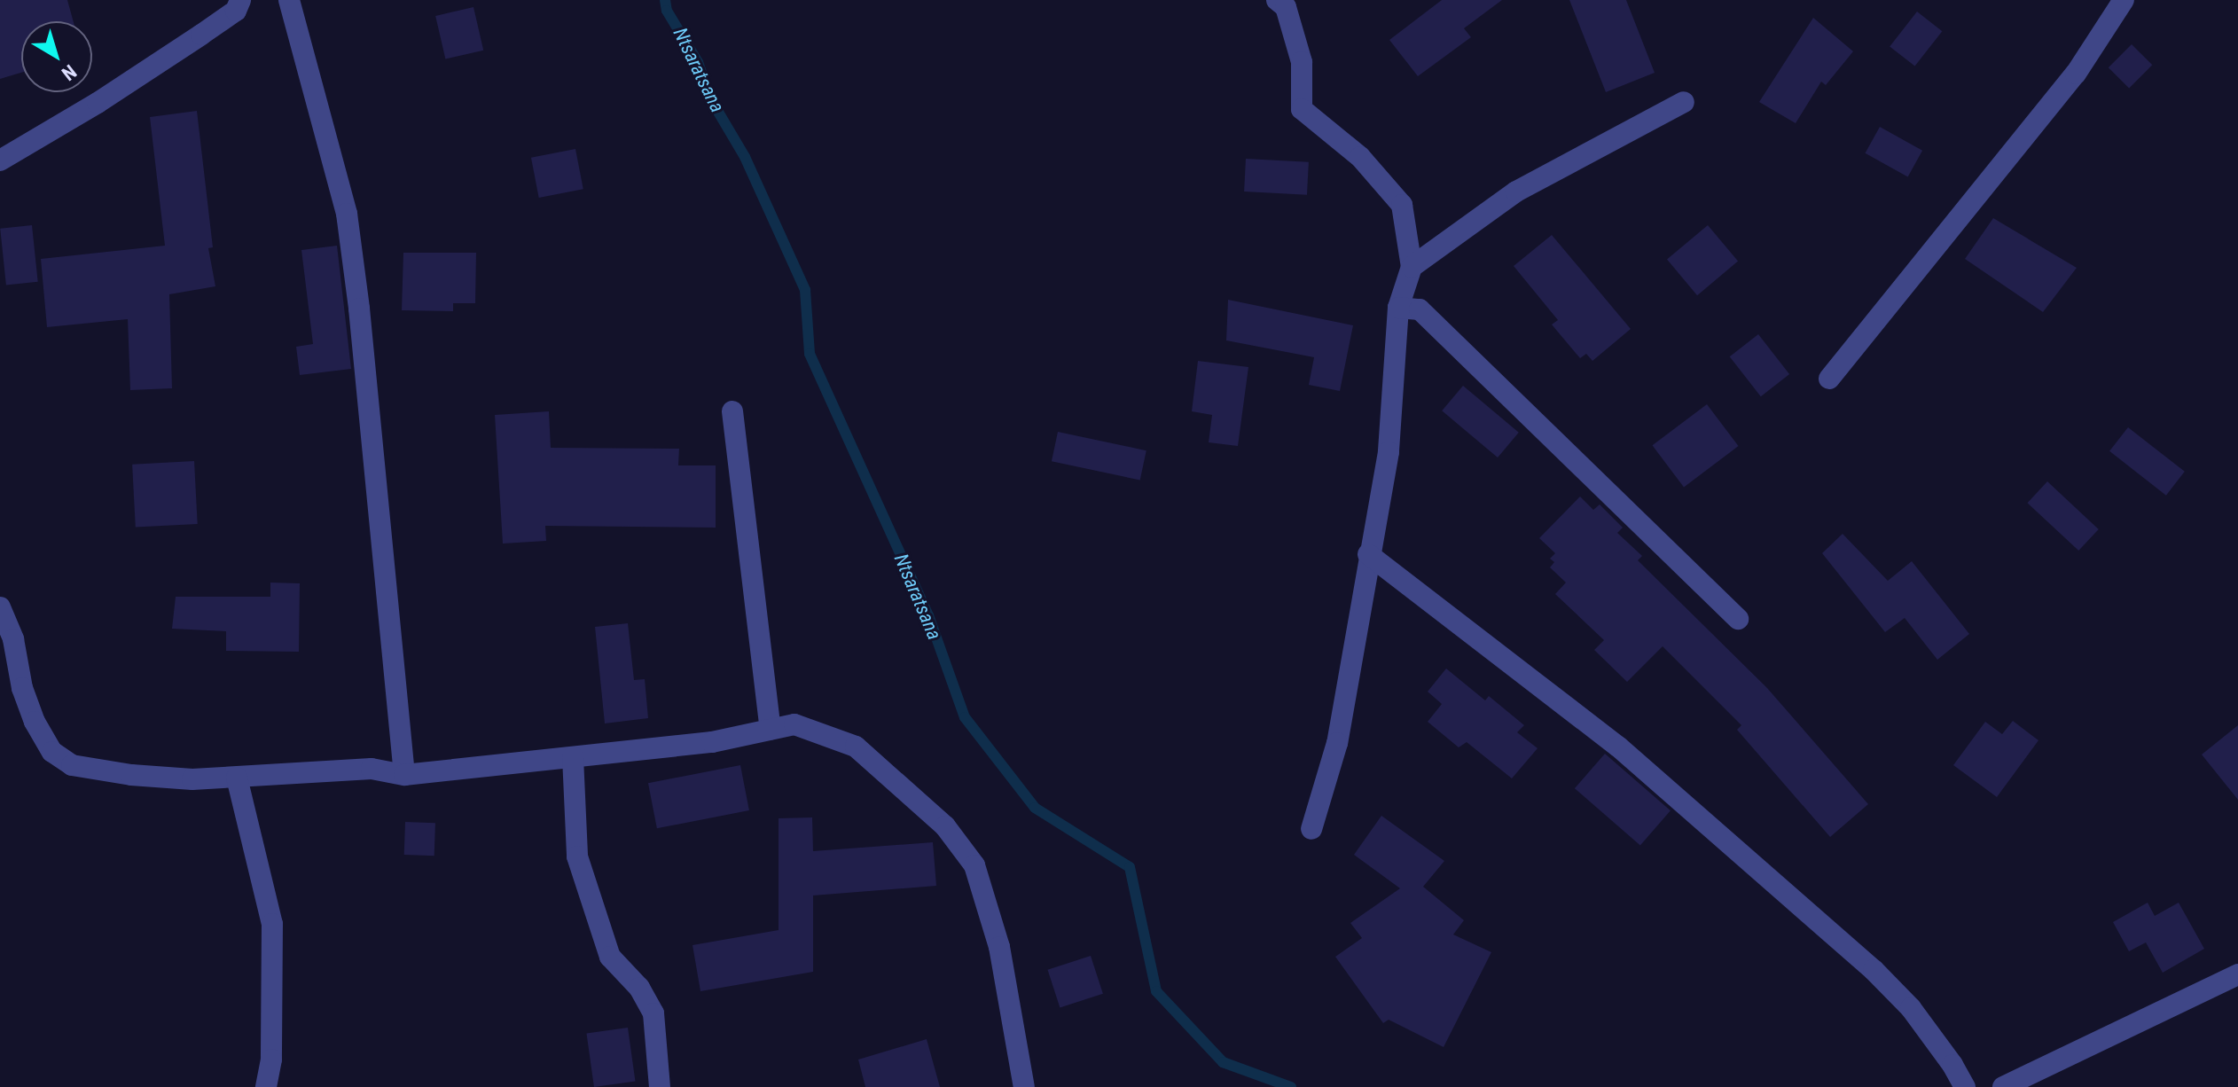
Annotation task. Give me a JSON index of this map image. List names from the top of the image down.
{
  "water": ["Ntsaratsana"],
  "north": "bottom right"
}
